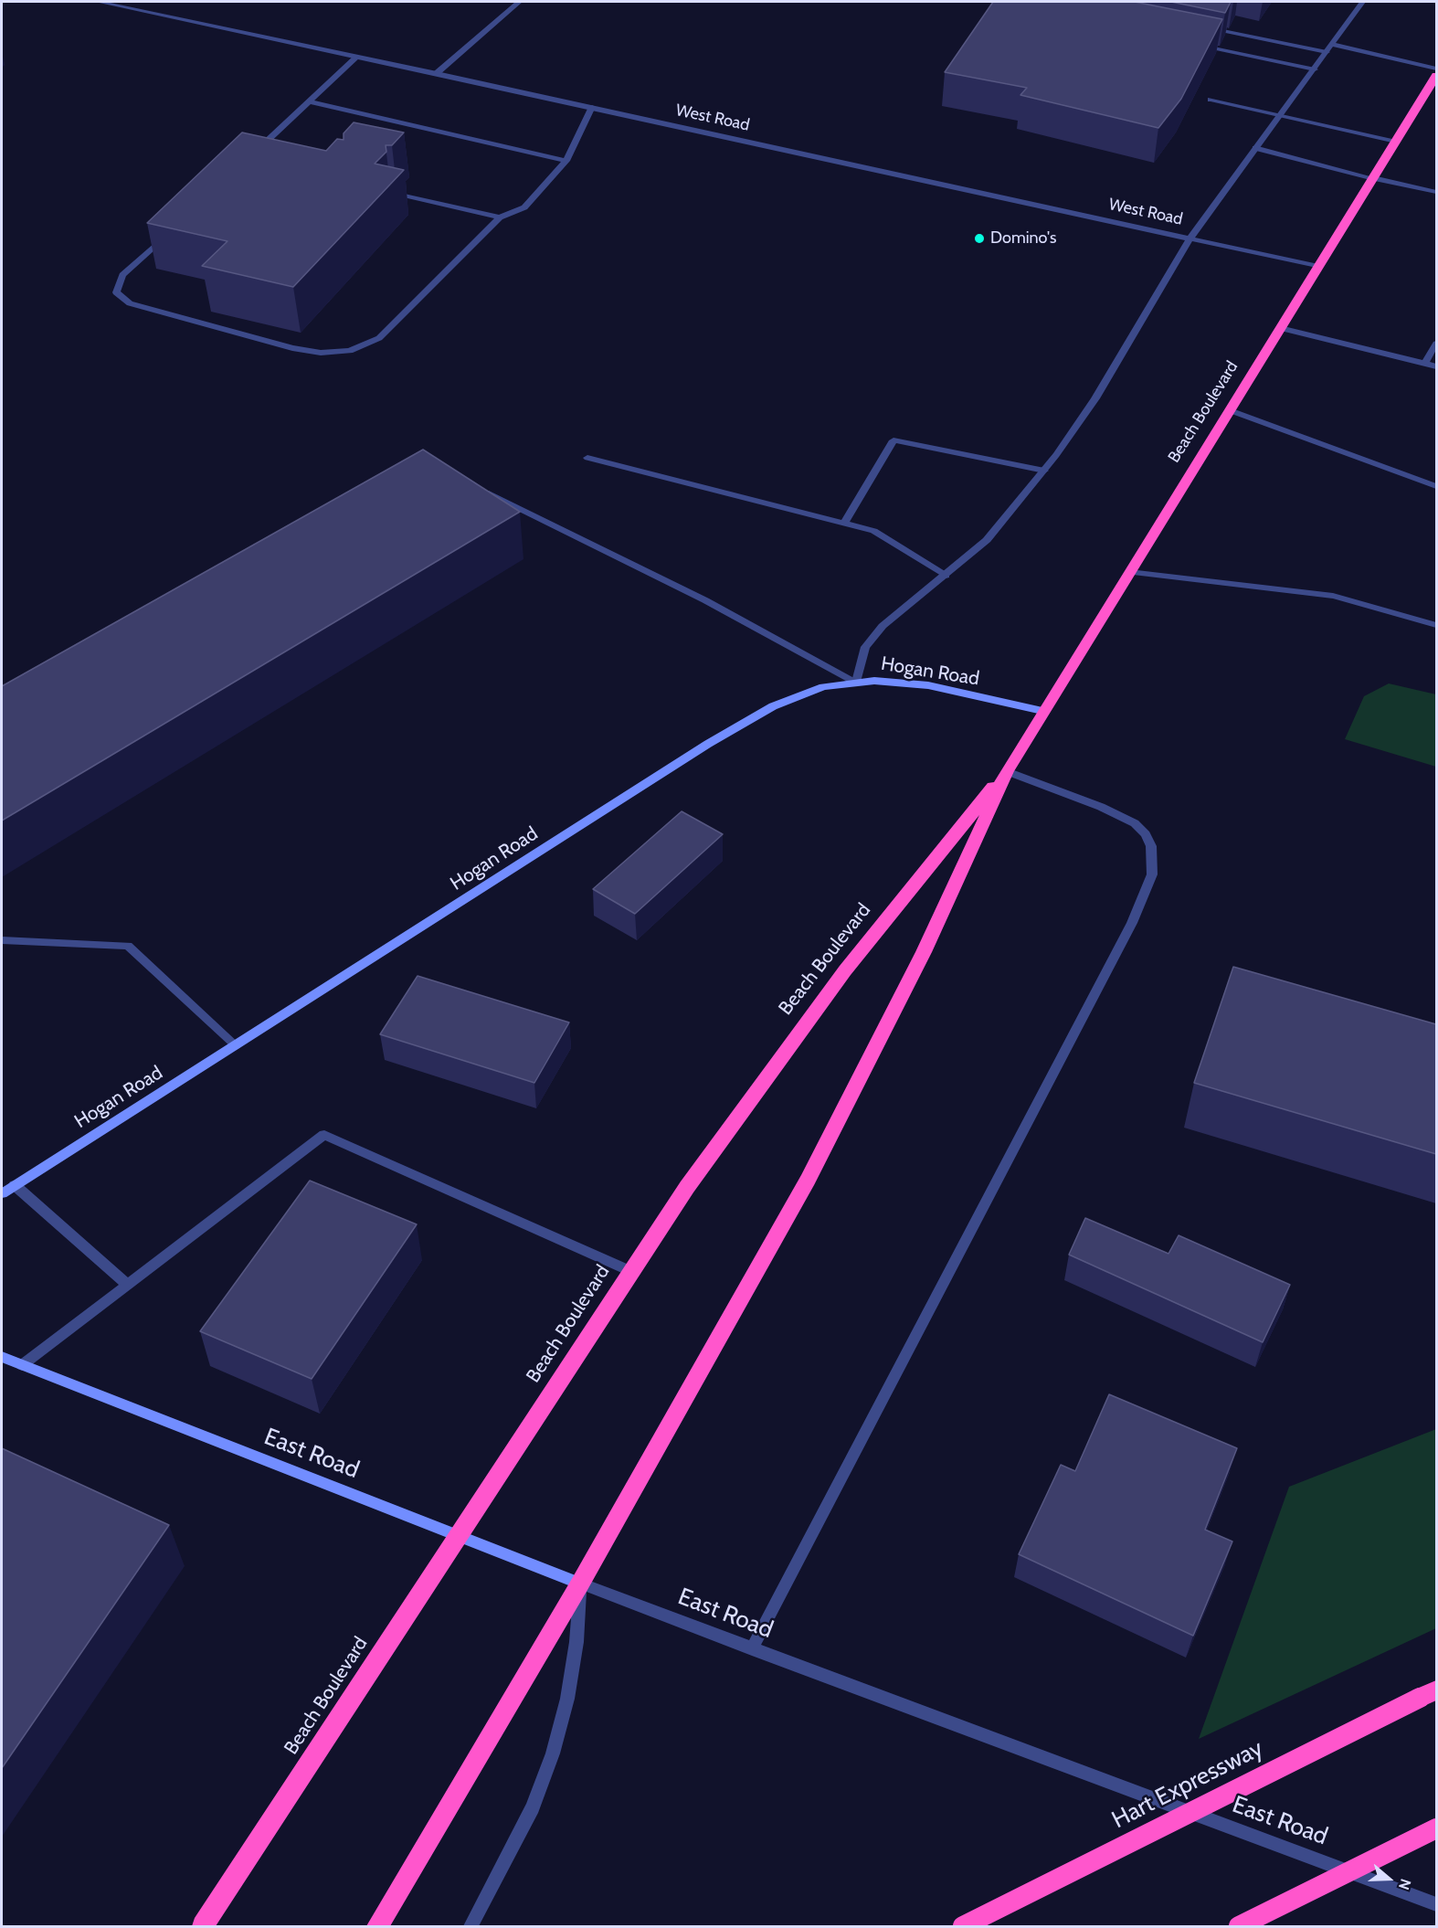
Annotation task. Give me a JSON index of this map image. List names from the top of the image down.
{
  "streets": {
    "highway": ["Beach Boulevard", "Hart Expressway"],
    "main road": ["Hogan Road", "East Road"],
    "street": ["West Road"]
  },
  "crossings": [
    ["West Road", "Beach Boulevard"],
    ["Beach Boulevard", "Hogan Road"],
    ["Beach Boulevard", "East Road"]
  ],
  "places": ["Domino's"],
  "north": "right"
}
